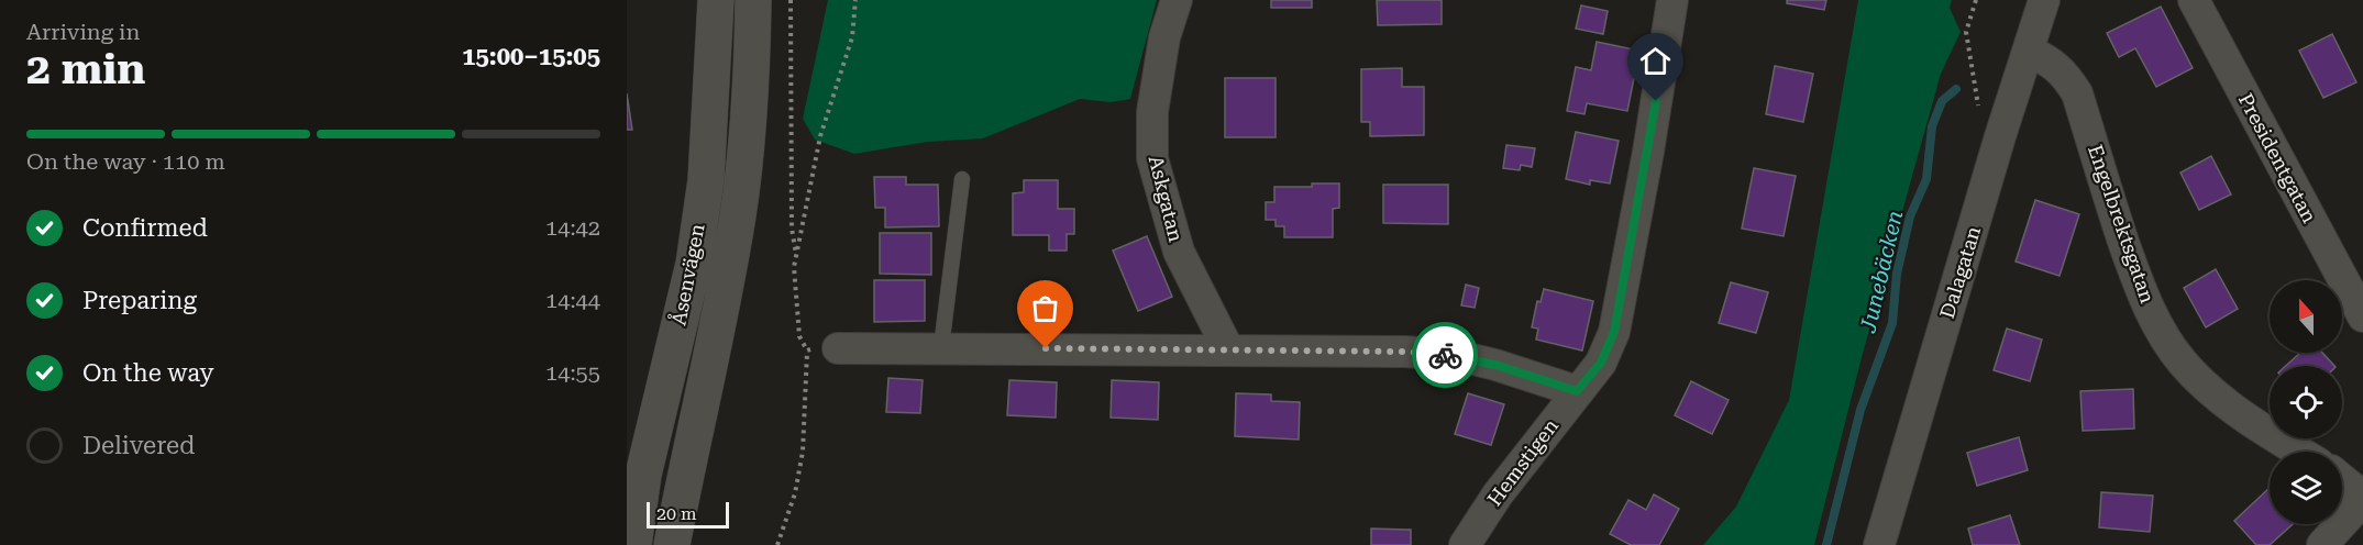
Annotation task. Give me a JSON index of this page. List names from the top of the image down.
{
  "streets": {
    "street": [
      "Presidentgatan",
      "Askgatan",
      "Engelbrektsgatan",
      "Dalagatan",
      "Åsenvägen",
      "Hemstigen"
    ]
  },
  "crossings": [
    ["Engelbrektsgatan", "Dalagatan"]
  ],
  "water": ["Junebäcken"],
  "scale_bar": "20 m",
  "north": "top",
  "page": {
    "heading": ["2 min", "Arriving in", "15:00–15:05"],
    "bar": "On the way · 110 m",
    "list": [
      ["Confirmed", "14:42"],
      ["Preparing", "14:44"],
      ["On the way", "14:55"],
      "Delivered"
    ],
    "scale": "20 m"
  }
}
